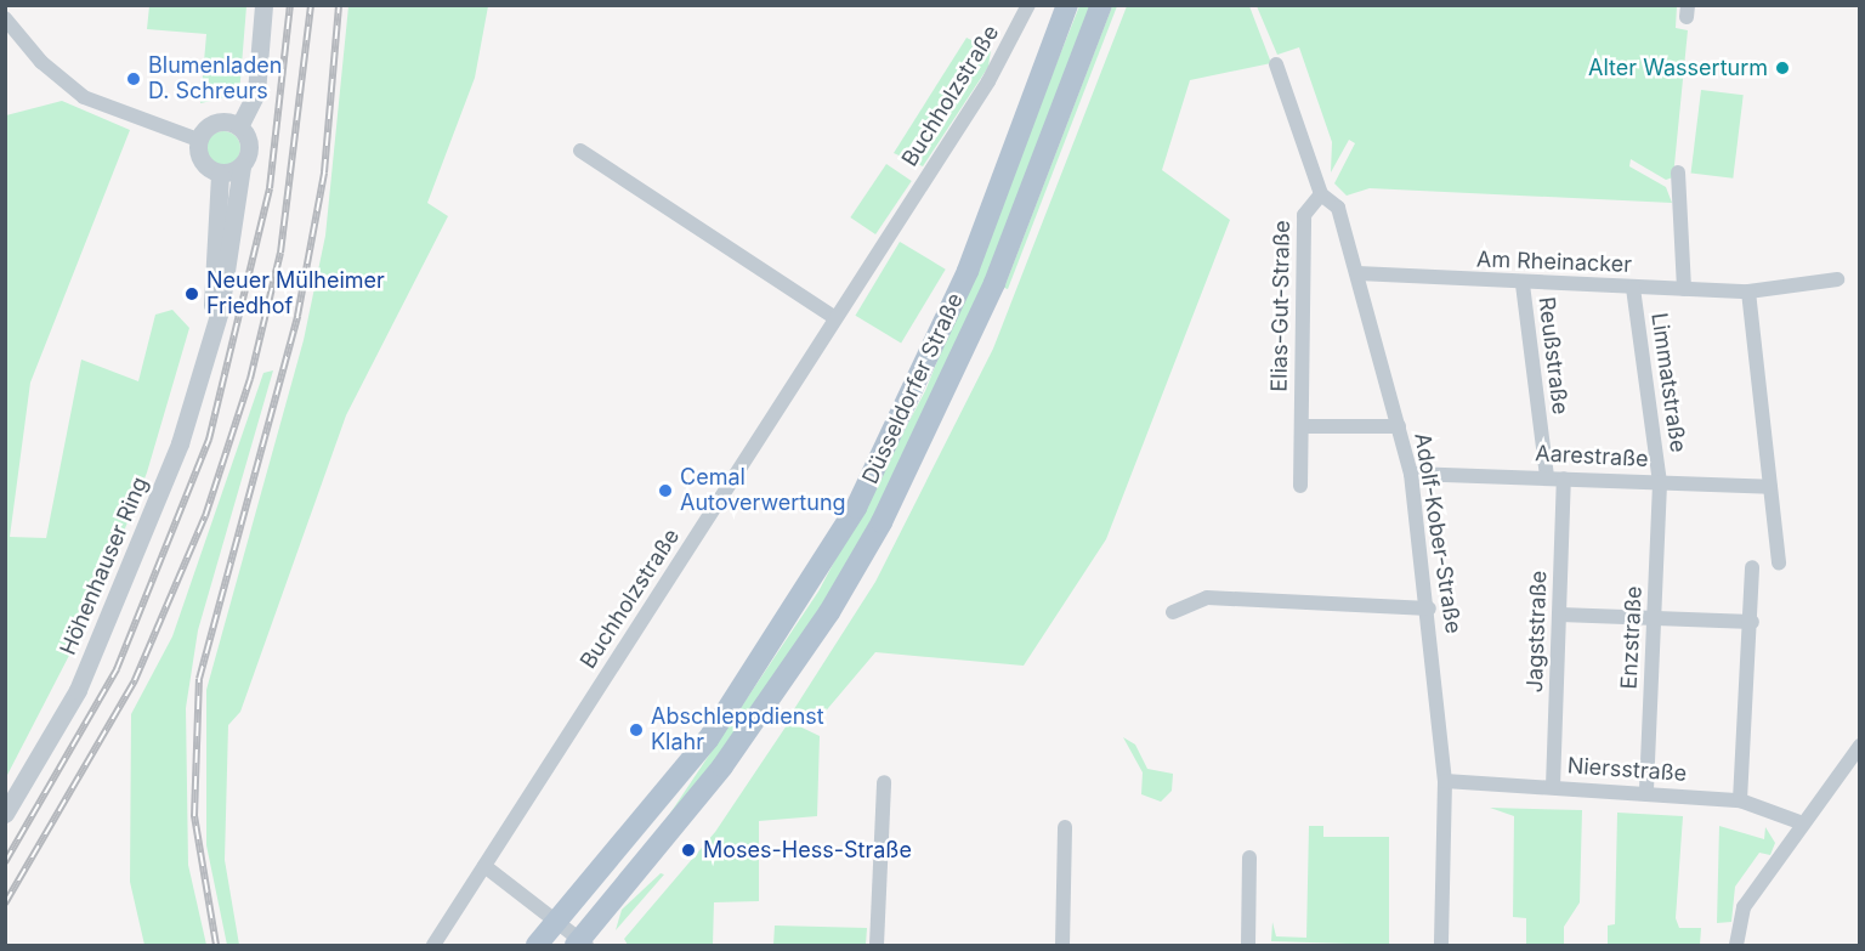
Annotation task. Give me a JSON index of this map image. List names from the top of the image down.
{
  "streets": {
    "main road": ["Düsseldorfer Straße"],
    "street": [
      "Buchholzstraße",
      "Am Rheinacker",
      "Elias-Gut-Straße",
      "Reußstraße",
      "Limmatstraße",
      "Aarestraße",
      "Adolf-Kober-Straße",
      "Höhenhauser Ring",
      "Jagststraße",
      "Enzstraße",
      "Niersstraße"
    ]
  },
  "crossings": [
    ["Am Rheinacker", "Reußstraße"],
    ["Am Rheinacker", "Limmatstraße"],
    ["Am Rheinacker", "Adolf-Kober-Straße"],
    ["Elias-Gut-Straße", "Adolf-Kober-Straße"],
    ["Reußstraße", "Aarestraße"],
    ["Limmatstraße", "Aarestraße"],
    ["Limmatstraße", "Enzstraße"],
    ["Aarestraße", "Adolf-Kober-Straße"],
    ["Aarestraße", "Jagststraße"],
    ["Aarestraße", "Enzstraße"],
    ["Adolf-Kober-Straße", "Niersstraße"],
    ["Jagststraße", "Niersstraße"],
    ["Enzstraße", "Niersstraße"]
  ],
  "places": [
    "Alter Wasserturm",
    "Blumenladen D. Schreurs",
    "Neuer Mülheimer Friedhof",
    "Cemal Autoverwertung",
    "Abschleppdienst Klahr",
    "Moses-Hess-Straße"
  ]
}
